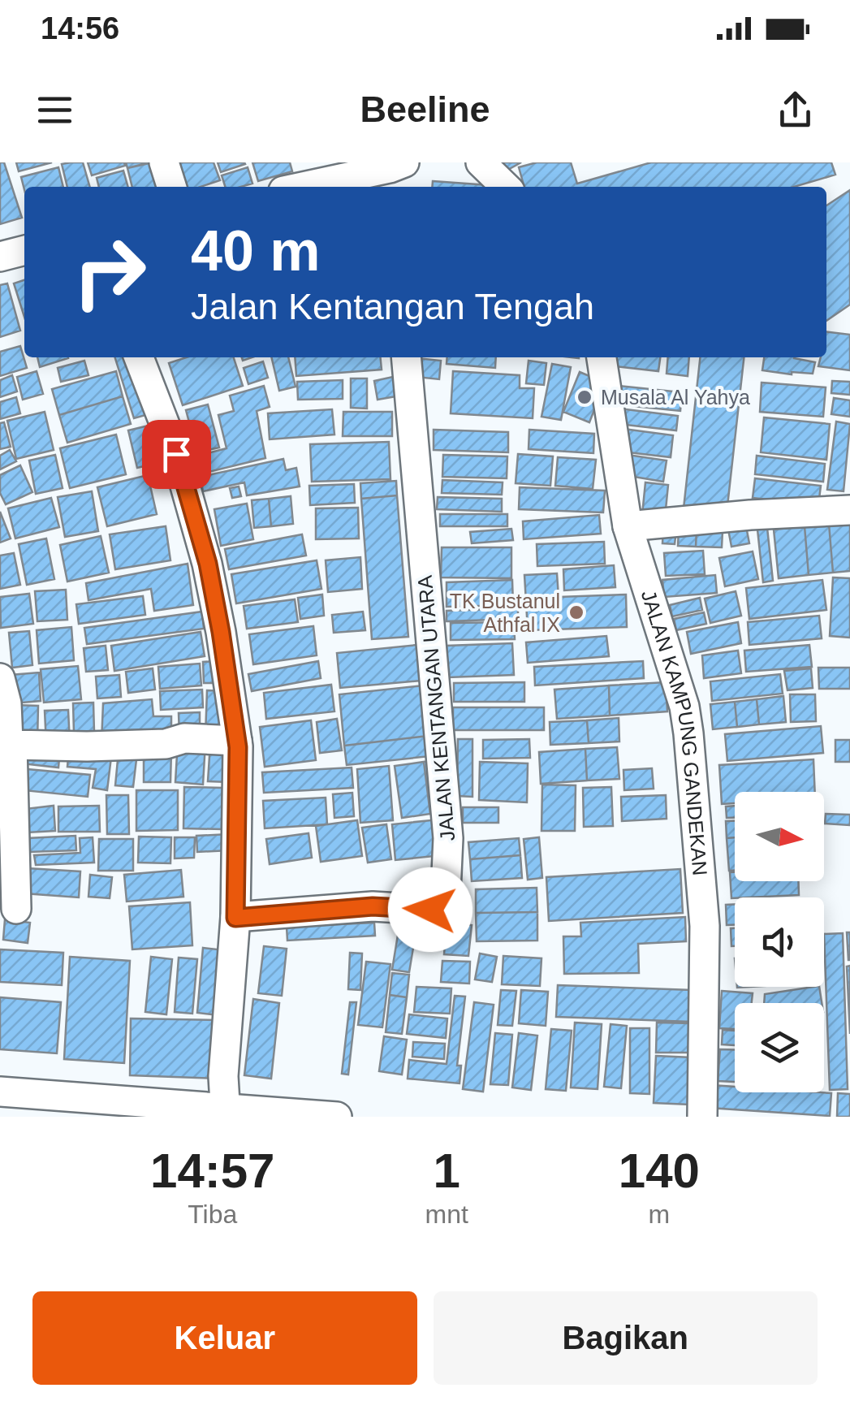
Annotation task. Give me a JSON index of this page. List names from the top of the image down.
{
  "streets": {
    "street": ["JALAN KENTANGAN UTARA", "JALAN KAMPUNG GANDEKAN"]
  },
  "places": ["Musala Al Yahya", "TK Bustanul Athfal IX"],
  "north": "right",
  "page": {
    "status": "14:56",
    "header": "Beeline",
    "turn": ["40 m", "Jalan Kentangan Tengah"],
    "eta": [
      "14:57",
      "Tiba",
      "1",
      "mnt",
      "140",
      "m"
    ],
    "buttons": ["Keluar", "Bagikan"]
  }
}
